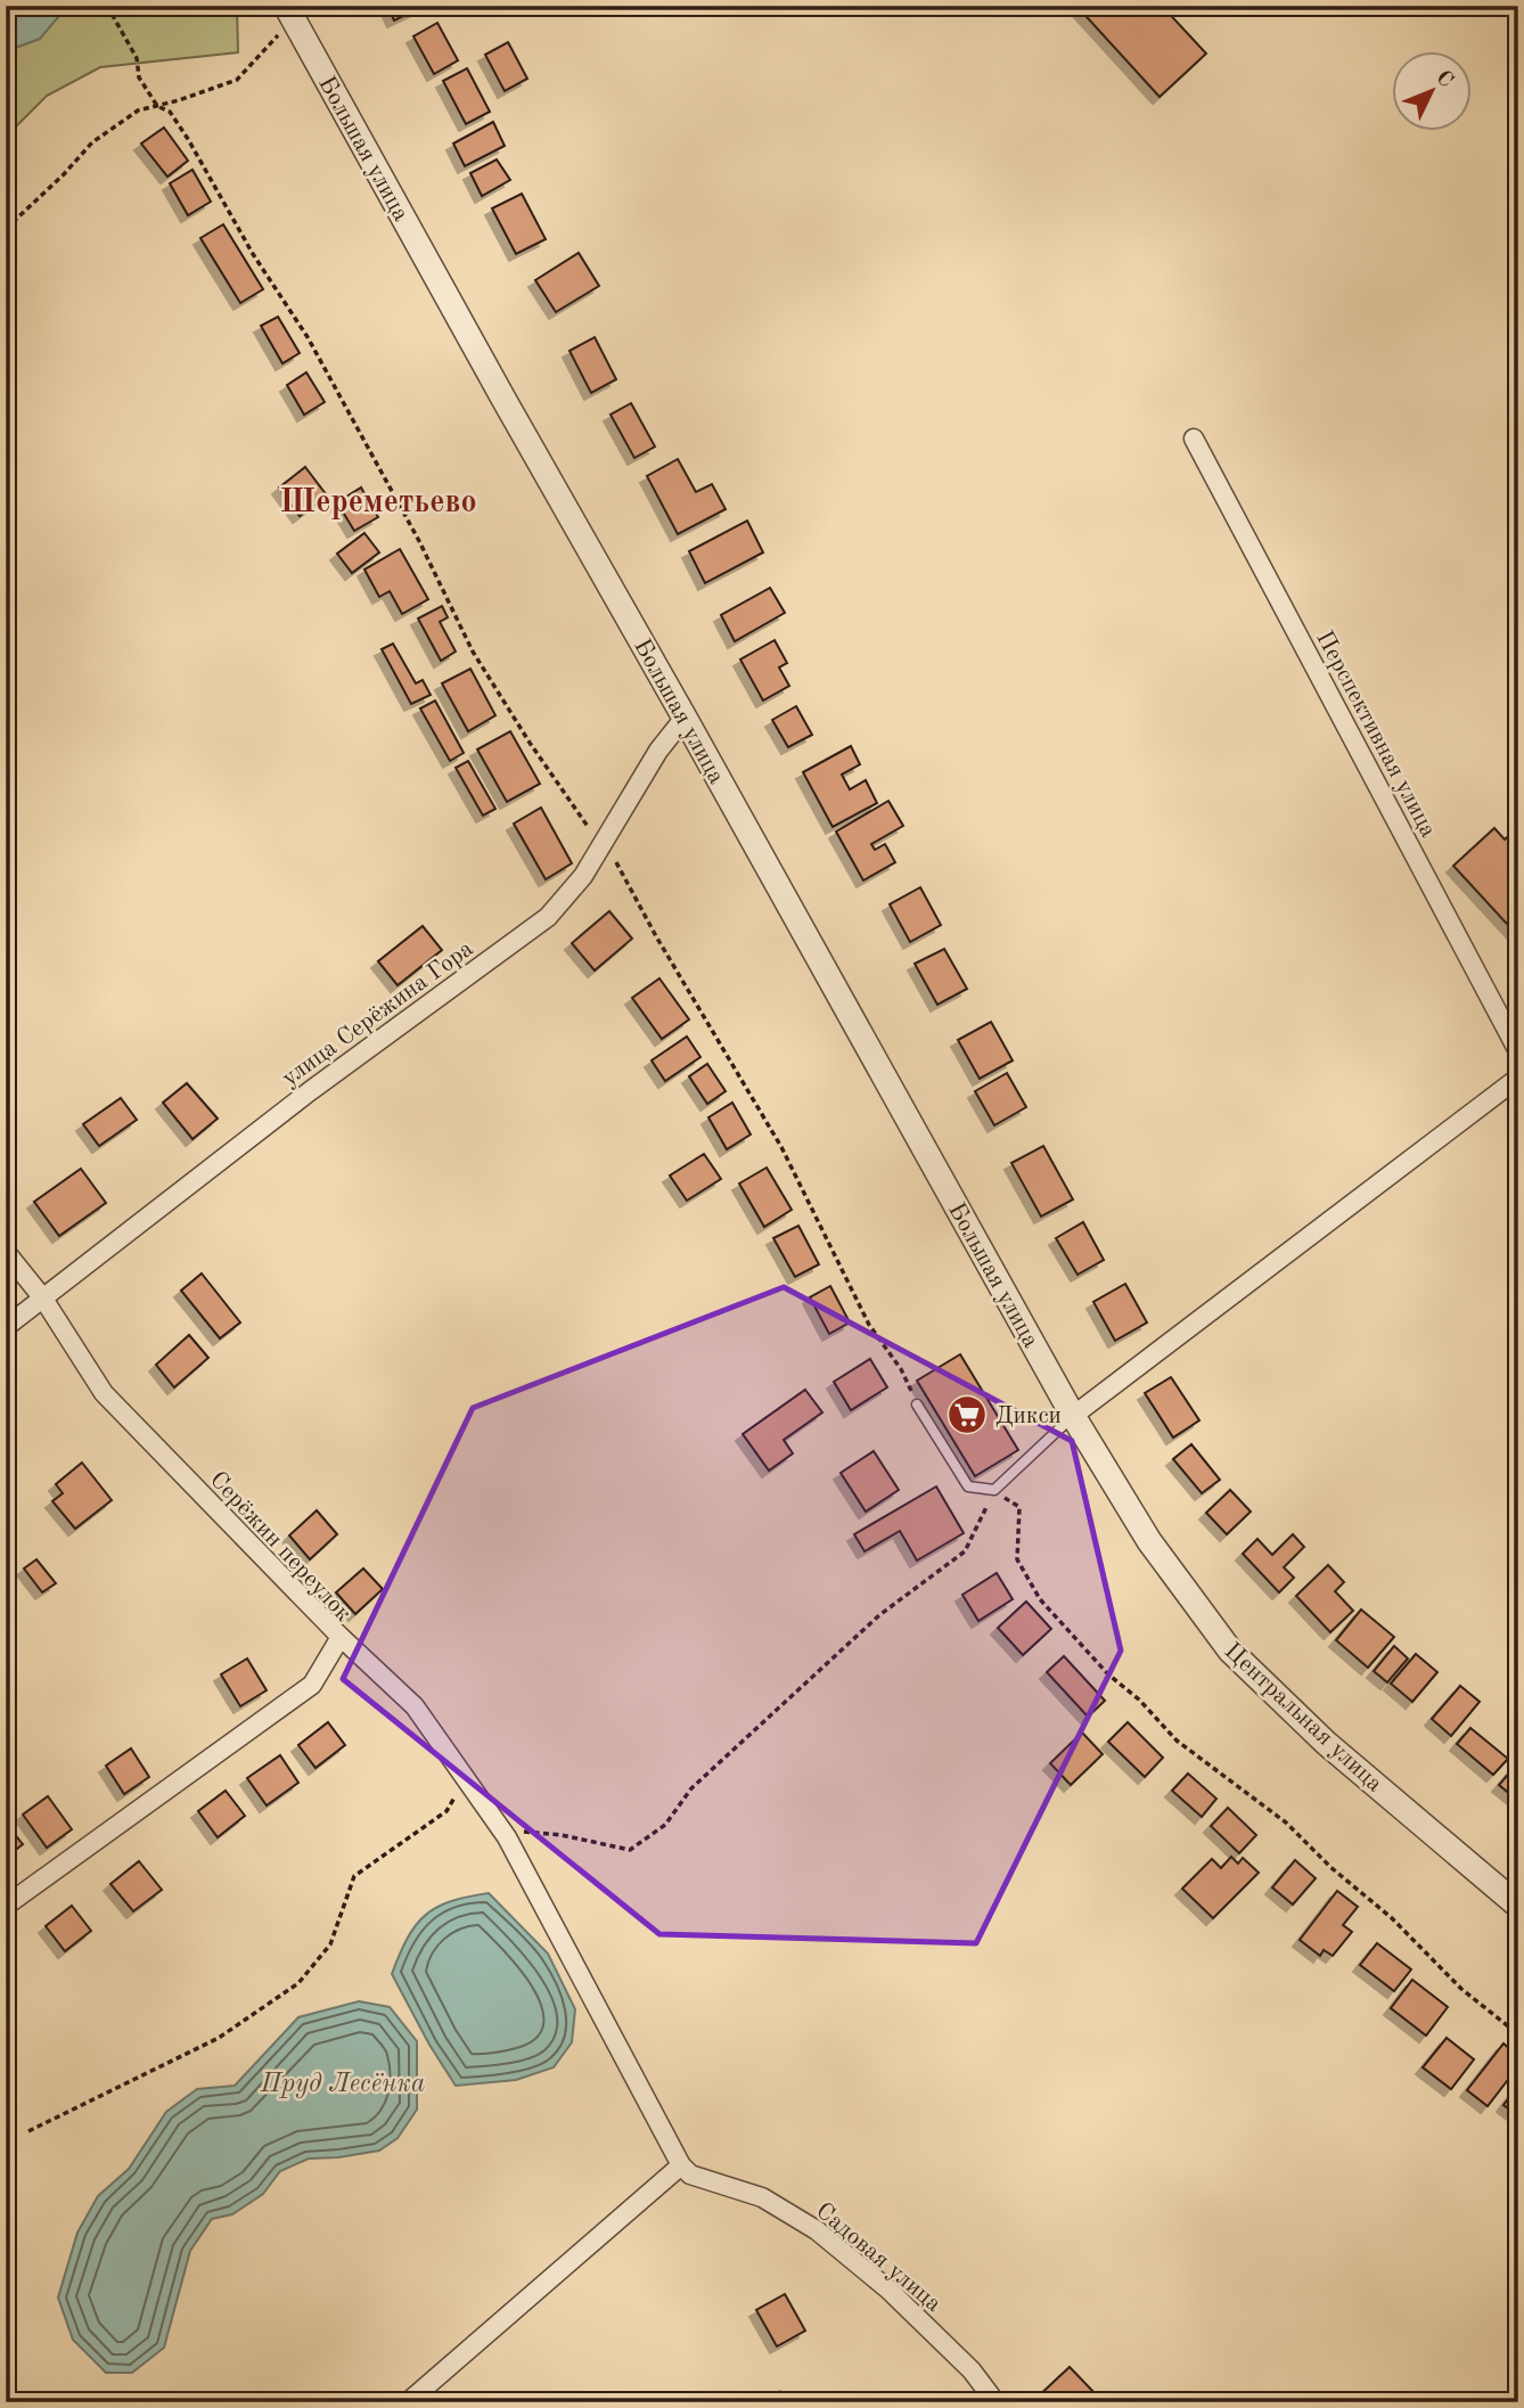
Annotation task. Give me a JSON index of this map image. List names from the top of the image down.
{
  "streets": {
    "street": [
      "Большая улица",
      "Перспективная улица",
      "улица Серёжина Гора",
      "Серёжин переулок",
      "Центральная улица",
      "Садовая улица"
    ]
  },
  "crossings": [
    ["Большая улица", "улица Серёжина Гора"],
    ["Большая улица", "Центральная улица"],
    ["улица Серёжина Гора", "Серёжин переулок"]
  ],
  "districts": ["Шереметьево"],
  "water": ["Пруд Лесёнка"],
  "places": {
    "supermarket": ["Дикси"]
  },
  "north": "top right"
}
